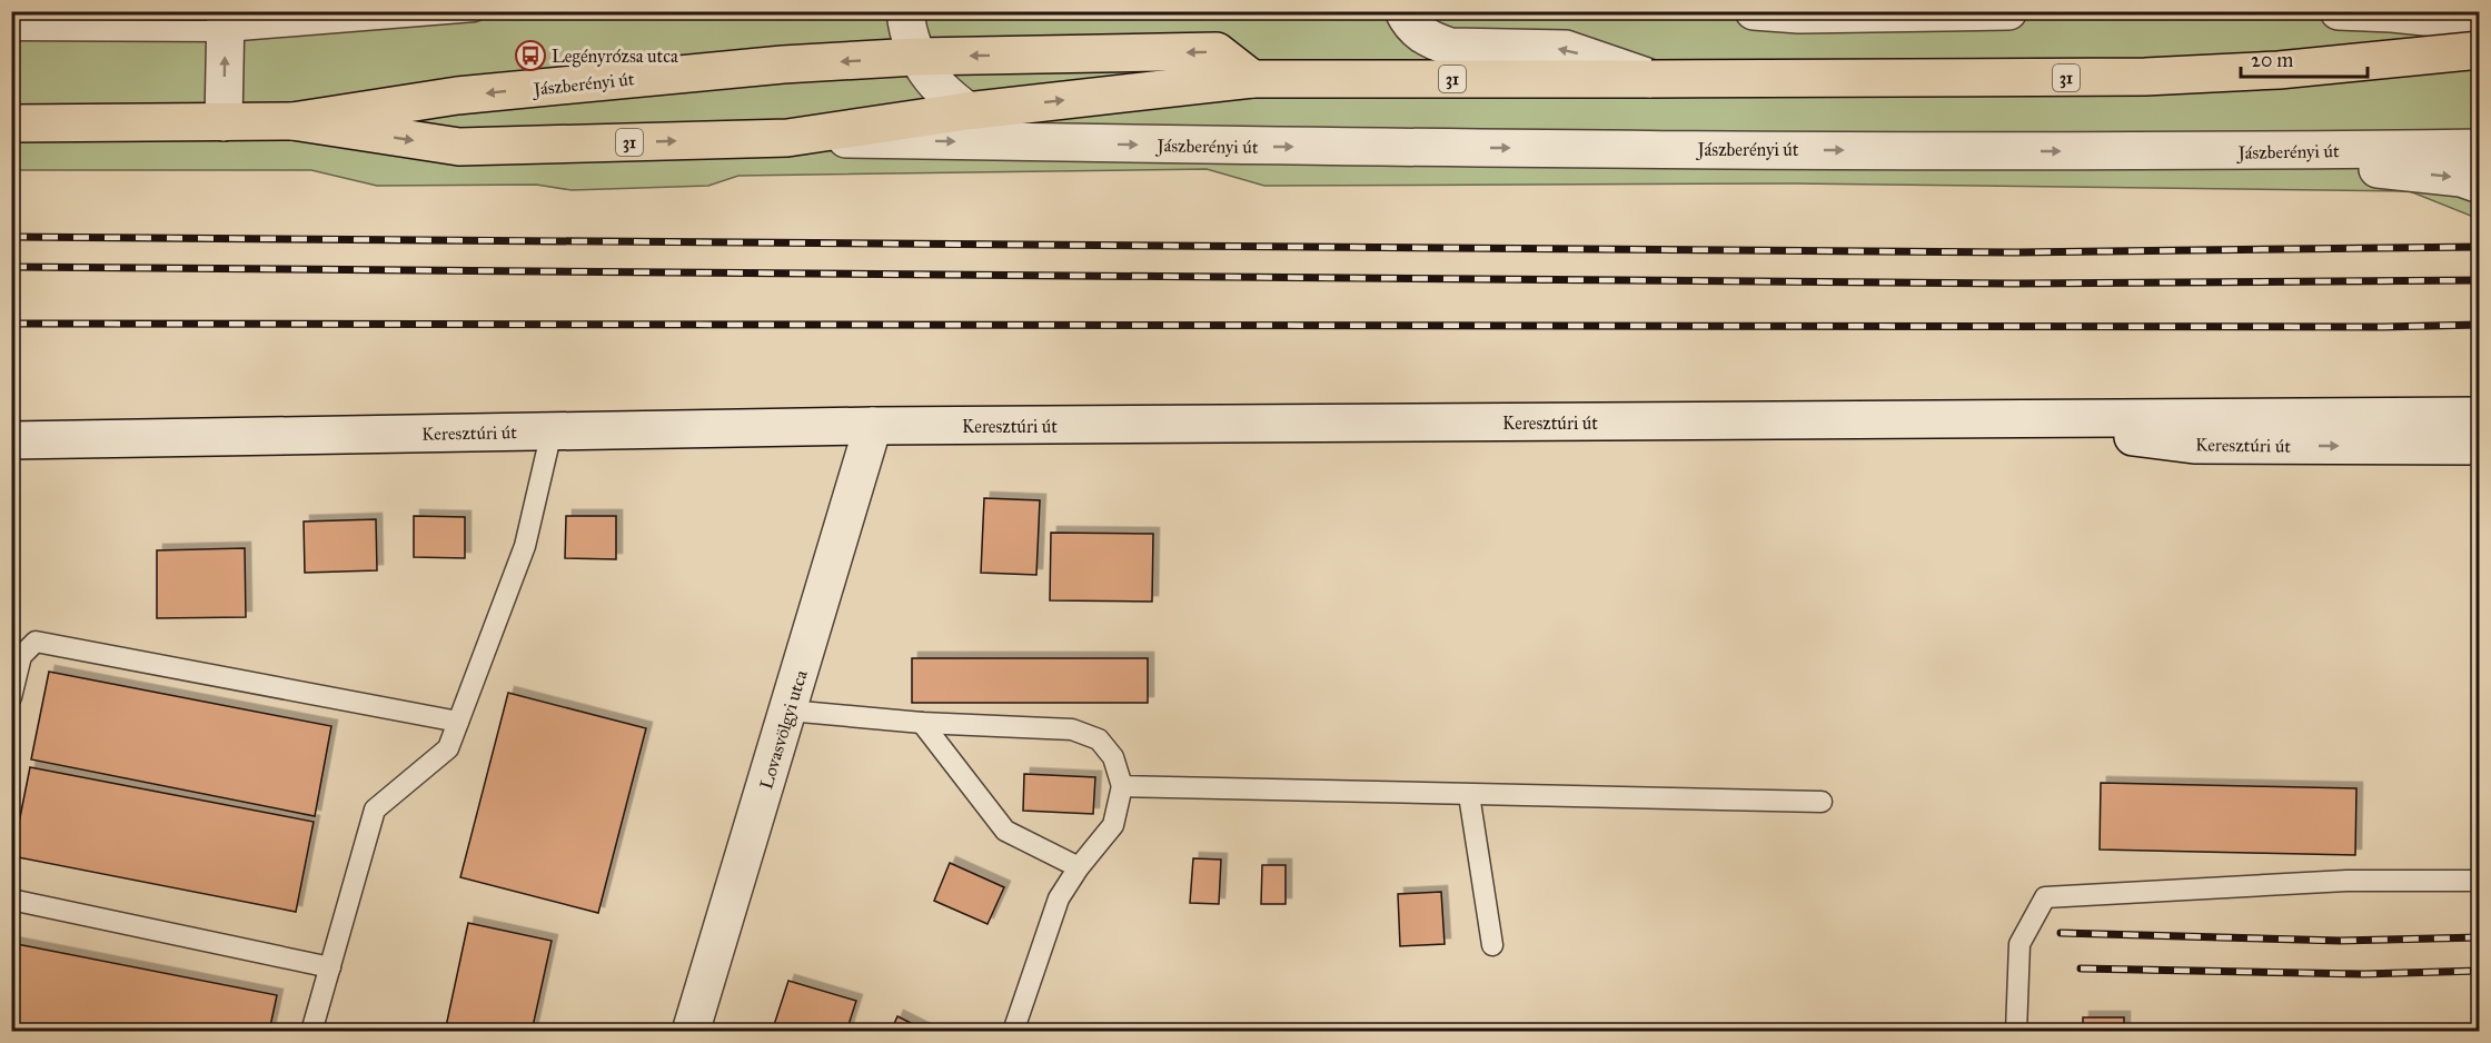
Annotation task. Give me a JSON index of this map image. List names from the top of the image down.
{
  "streets": {
    "main road": ["31", "Jászberényi út"],
    "street": ["Keresztúri út", "Lovasvölgyi utca"]
  },
  "crossings": [
    ["Keresztúri út", "Lovasvölgyi utca"]
  ],
  "places": {
    "bus stop": ["Legényrózsa utca"]
  },
  "scale_bar": "20 m"
}
